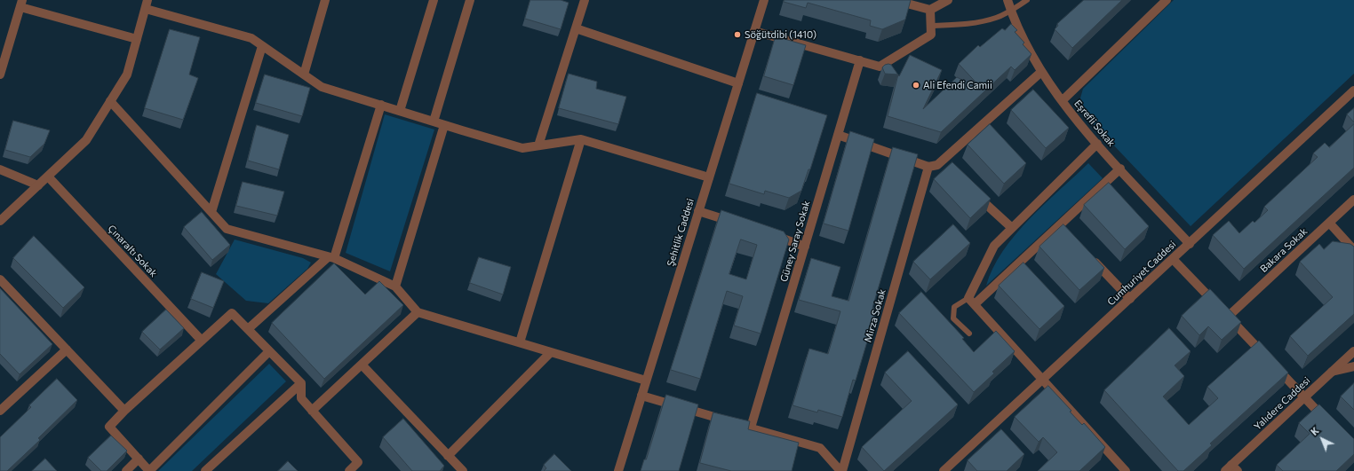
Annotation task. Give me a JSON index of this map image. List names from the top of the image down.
{
  "streets": {
    "street": [
      "Eşrefli Sokak",
      "Şehitlik Caddesi",
      "Güney Saray Sokak",
      "Bakara Sokak",
      "Çınaraltı Sokak",
      "Cumhuriyet Caddesi",
      "Mirza Sokak",
      "Yalıdere Caddesi"
    ]
  },
  "crossings": [
    ["Eşrefli Sokak", "Cumhuriyet Caddesi"]
  ],
  "places": ["Söğütdibi (1410)", "Ali Efendi Camii"],
  "north": "top left"
}
